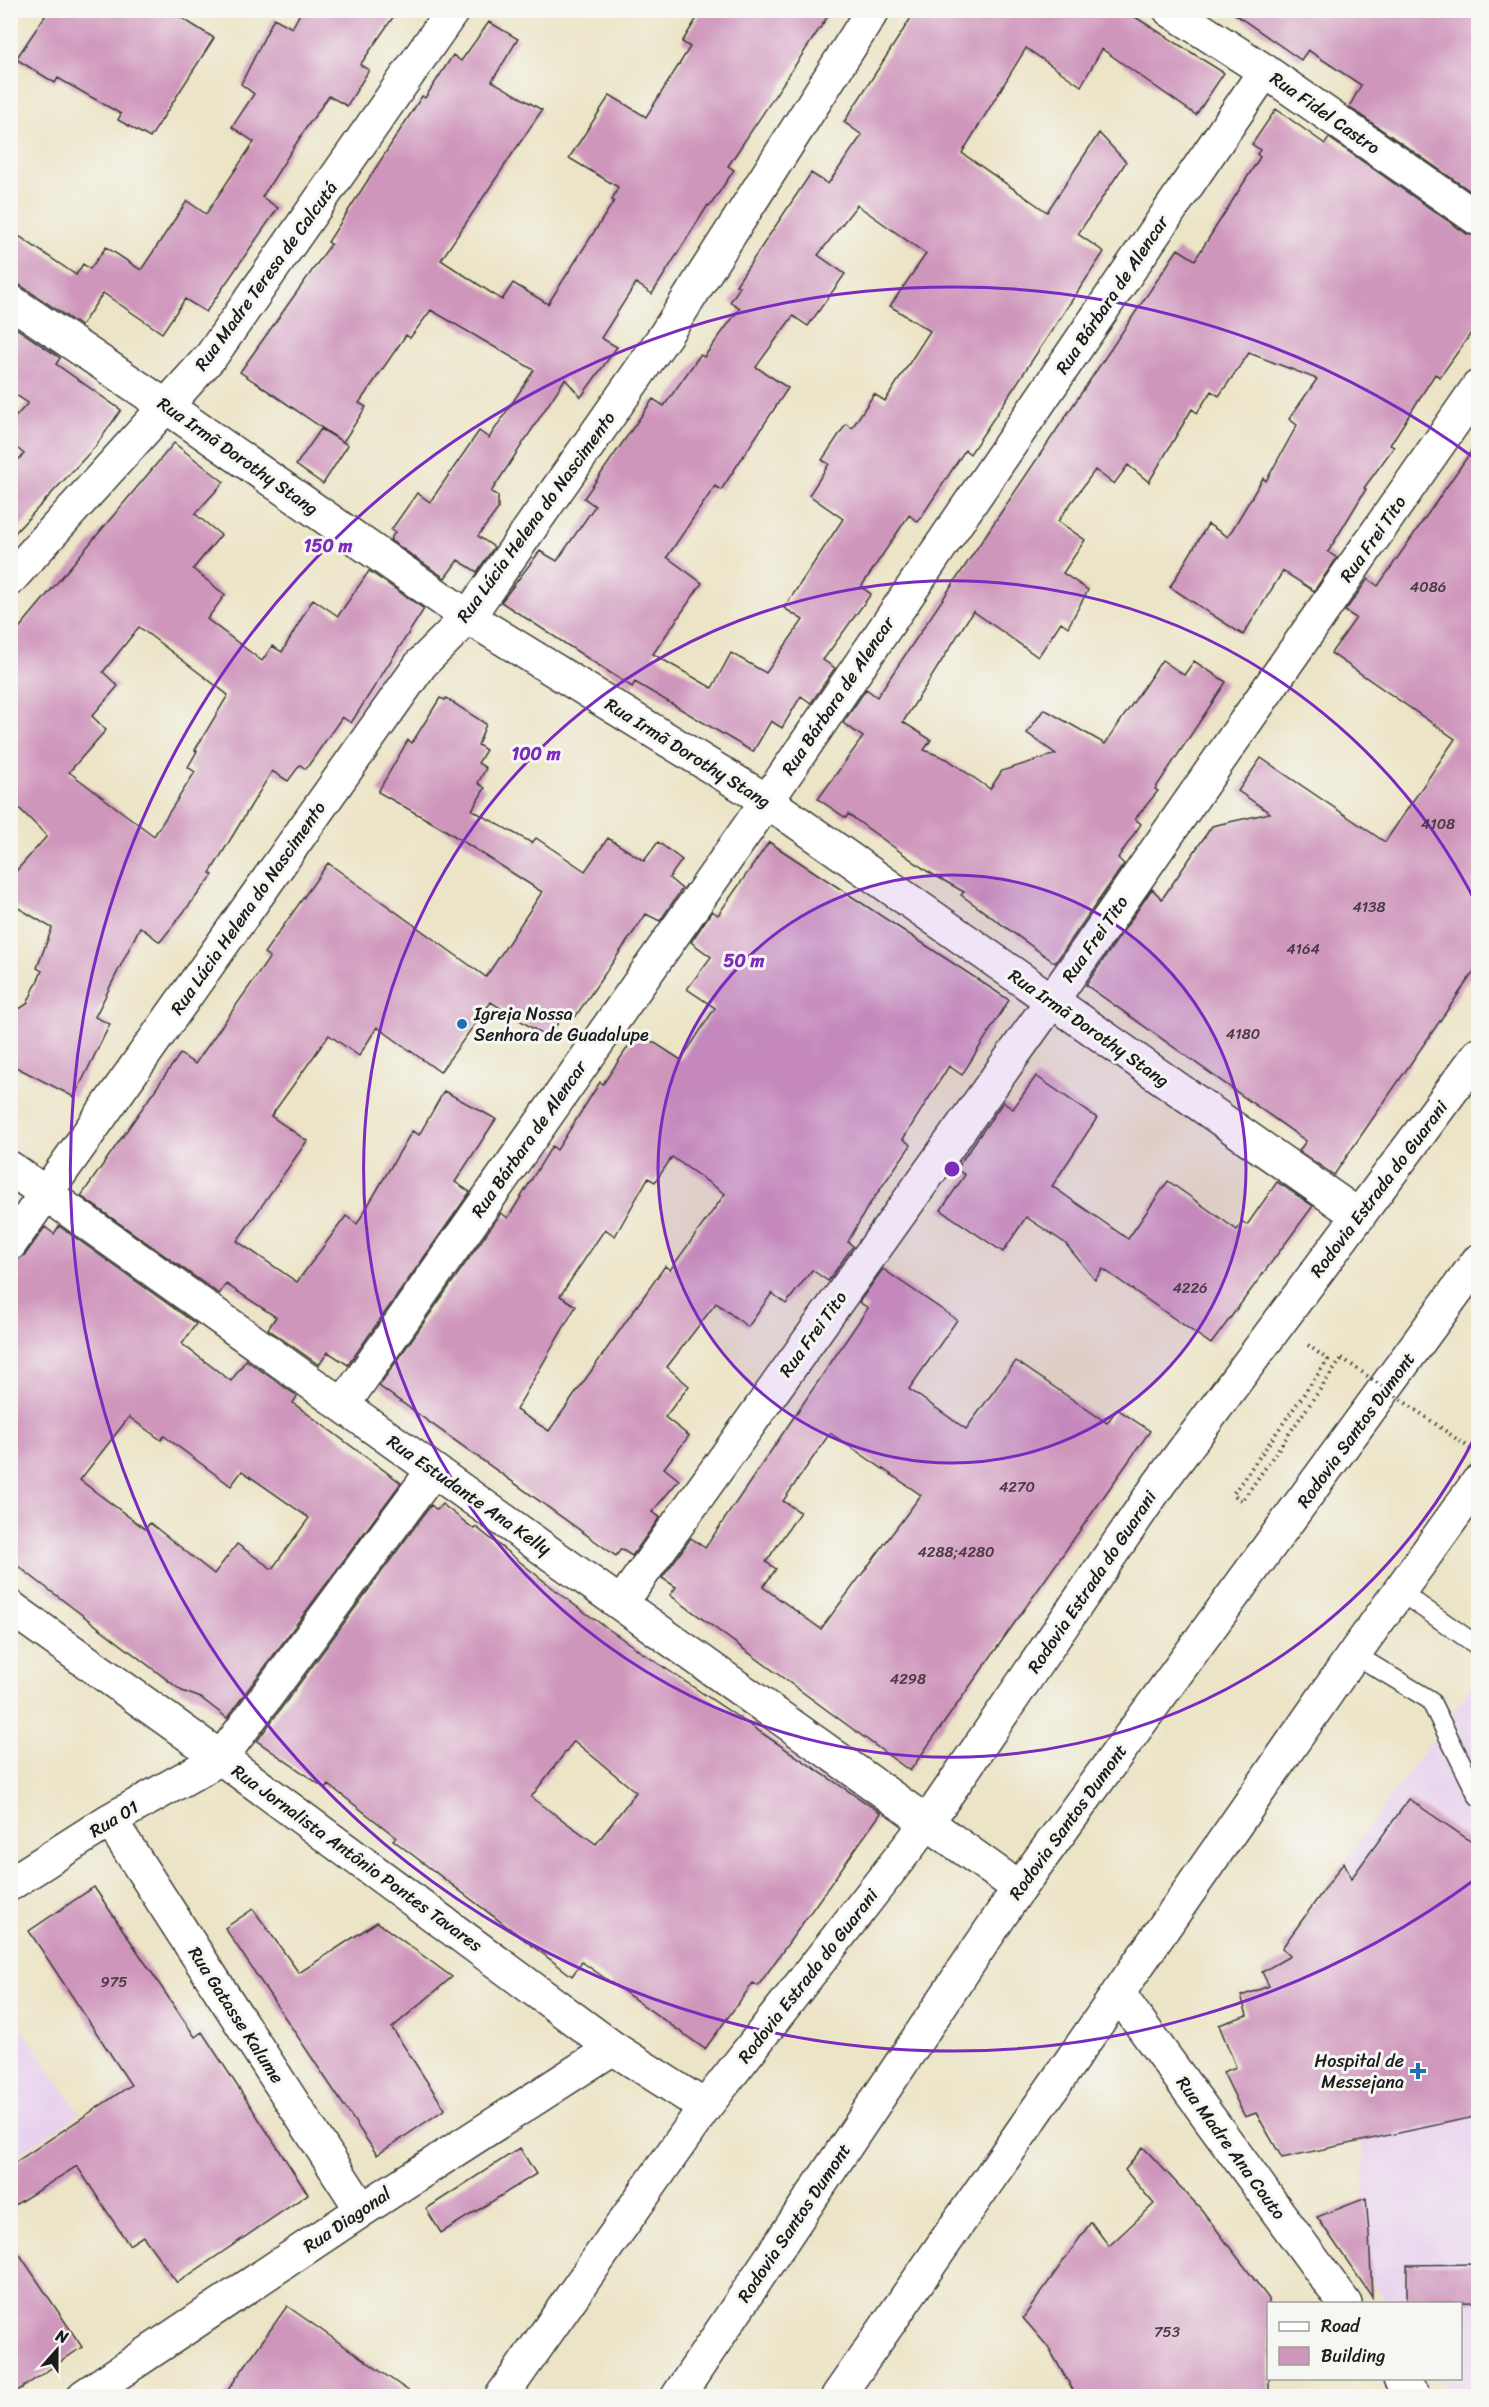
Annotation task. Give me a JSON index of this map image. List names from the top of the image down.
{
  "streets": {
    "main road": [
      "Rua Fidel Castro",
      "Rua Madre Teresa de Calcutá",
      "Rua Bárbara de Alencar",
      "Rua Irmã Dorothy Stang",
      "Rua Lúcia Helena do Nascimento",
      "Rua Frei Tito",
      "Rodovia Estrada do Guarani",
      "Rodovia Santos Dumont",
      "Rua Estudante Ana Kelly",
      "Rua 01",
      "Rua Jornalista Antônio Pontes Tavares",
      "Rua Gatasse Kalume",
      "Rua Madre Ana Couto",
      "Rua Diagonal"
    ]
  },
  "crossings": [
    ["Rua Fidel Castro", "Rua Bárbara de Alencar"],
    ["Rua Madre Teresa de Calcutá", "Rua Irmã Dorothy Stang"],
    ["Rua Bárbara de Alencar", "Rua Irmã Dorothy Stang"],
    ["Rua Bárbara de Alencar", "Rua Estudante Ana Kelly"],
    ["Rua Irmã Dorothy Stang", "Rua Lúcia Helena do Nascimento"],
    ["Rua Irmã Dorothy Stang", "Rua Frei Tito"],
    ["Rua Irmã Dorothy Stang", "Rodovia Estrada do Guarani"],
    ["Rua Lúcia Helena do Nascimento", "Rua Estudante Ana Kelly"],
    ["Rua Frei Tito", "Rua Estudante Ana Kelly"],
    ["Rodovia Estrada do Guarani", "Rua Estudante Ana Kelly"],
    ["Rodovia Estrada do Guarani", "Rua Jornalista Antônio Pontes Tavares"],
    ["Rodovia Santos Dumont", "Rua Estudante Ana Kelly"],
    ["Rua 01", "Rua Jornalista Antônio Pontes Tavares"],
    ["Rua 01", "Rua Gatasse Kalume"],
    ["Rua Jornalista Antônio Pontes Tavares", "Rua Diagonal"],
    ["Rua Gatasse Kalume", "Rua Diagonal"]
  ],
  "places": {
    "other": ["Igreja Nossa Senhora de Guadalupe"],
    "health": ["Hospital de Messejana"]
  },
  "house_numbers": [
    "4086",
    "4108",
    "4138",
    "4164",
    "4180",
    "4226",
    "4270",
    "4288;4280",
    "4298",
    "975",
    "753"
  ],
  "legend": ["Road", "Building"],
  "north": "top",
  "rings": ["150 m", "100 m", "50 m"]
}
